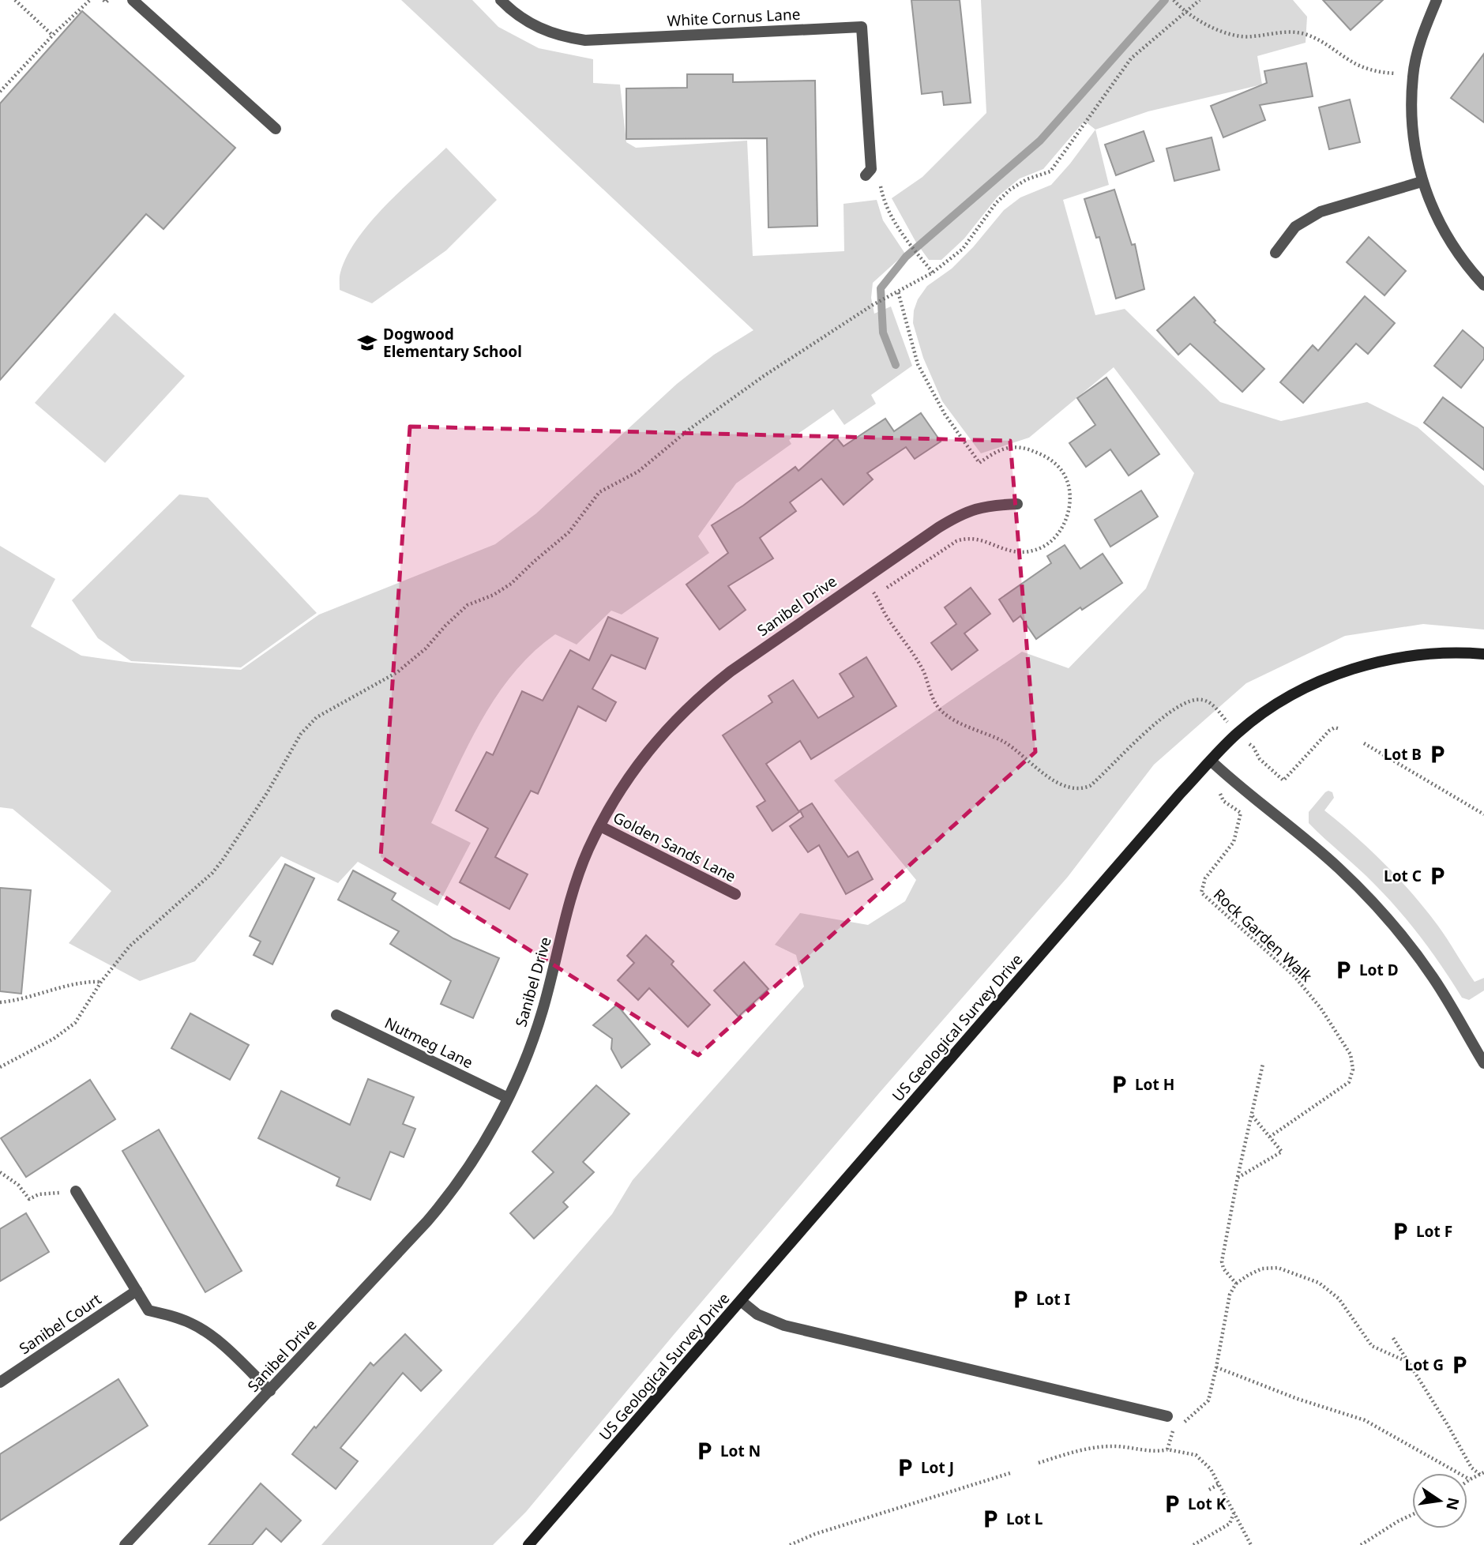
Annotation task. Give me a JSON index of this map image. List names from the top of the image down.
{
  "streets": {
    "street": [
      "White Cornus Lane",
      "Sanibel Drive",
      "Golden Sands Lane",
      "US Geological Survey Drive",
      "Nutmeg Lane",
      "Sanibel Court"
    ],
    "path": ["Rock Garden Walk"]
  },
  "crossings": [
    ["Sanibel Drive", "Golden Sands Lane"],
    ["Sanibel Drive", "Nutmeg Lane"]
  ],
  "places": {
    "school or university": ["Dogwood Elementary School"],
    "parking": [
      "Lot B",
      "Lot C",
      "Lot D",
      "Lot H",
      "Lot F",
      "Lot I",
      "Lot G",
      "Lot N",
      "Lot J",
      "Lot K",
      "Lot L"
    ]
  },
  "north": "right"
}
